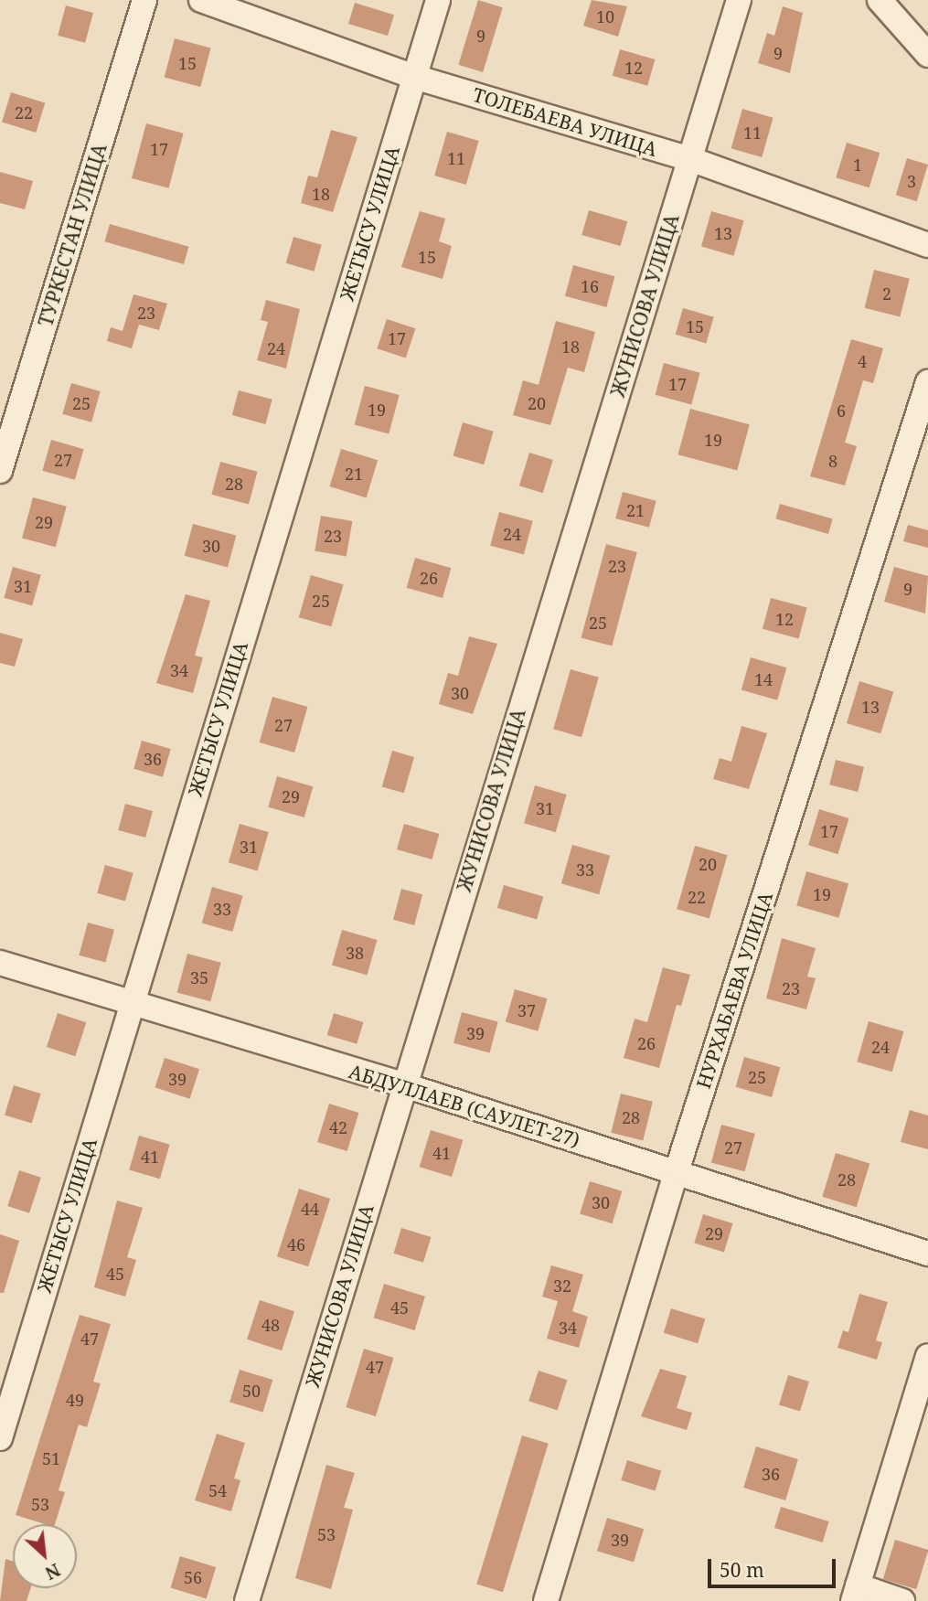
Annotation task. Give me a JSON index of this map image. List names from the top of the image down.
{
  "streets": {
    "street": [
      "ТОЛЕБАЕВА УЛИЦА",
      "ЖЕТЫСУ УЛИЦА",
      "ТУРКЕСТАН УЛИЦА",
      "ЖУНИСОВА УЛИЦА",
      "НУРХАБАЕВА УЛИЦА",
      "АБДУЛЛАЕВ (САУЛЕТ-27)"
    ]
  },
  "crossings": [
    ["ТОЛЕБАЕВА УЛИЦА", "ЖЕТЫСУ УЛИЦА"],
    ["ТОЛЕБАЕВА УЛИЦА", "ЖУНИСОВА УЛИЦА"],
    ["ЖЕТЫСУ УЛИЦА", "АБДУЛЛАЕВ (САУЛЕТ-27)"],
    ["ЖУНИСОВА УЛИЦА", "АБДУЛЛАЕВ (САУЛЕТ-27)"],
    ["НУРХАБАЕВА УЛИЦА", "АБДУЛЛАЕВ (САУЛЕТ-27)"]
  ],
  "house_numbers": [
    "10",
    "9",
    "9",
    "15",
    "12",
    "22",
    "11",
    "17",
    "11",
    "1",
    "3",
    "18",
    "13",
    "15",
    "16",
    "2",
    "23",
    "15",
    "17",
    "18",
    "24",
    "4",
    "17",
    "25",
    "20",
    "19",
    "6",
    "19",
    "27",
    "8",
    "21",
    "28",
    "21",
    "29",
    "24",
    "23",
    "30",
    "23",
    "26",
    "31",
    "9",
    "25",
    "12",
    "25",
    "34",
    "14",
    "30",
    "13",
    "27",
    "36",
    "29",
    "31",
    "17",
    "31",
    "20",
    "33",
    "19",
    "22",
    "33",
    "38",
    "35",
    "23",
    "37",
    "39",
    "26",
    "24",
    "25",
    "39",
    "28",
    "42",
    "27",
    "41",
    "41",
    "28",
    "30",
    "44",
    "29",
    "46",
    "45",
    "32",
    "45",
    "48",
    "34",
    "47",
    "47",
    "50",
    "49",
    "51",
    "36",
    "54",
    "53",
    "53",
    "39",
    "56"
  ],
  "scale_bar": "50 m",
  "north": "bottom right"
}
